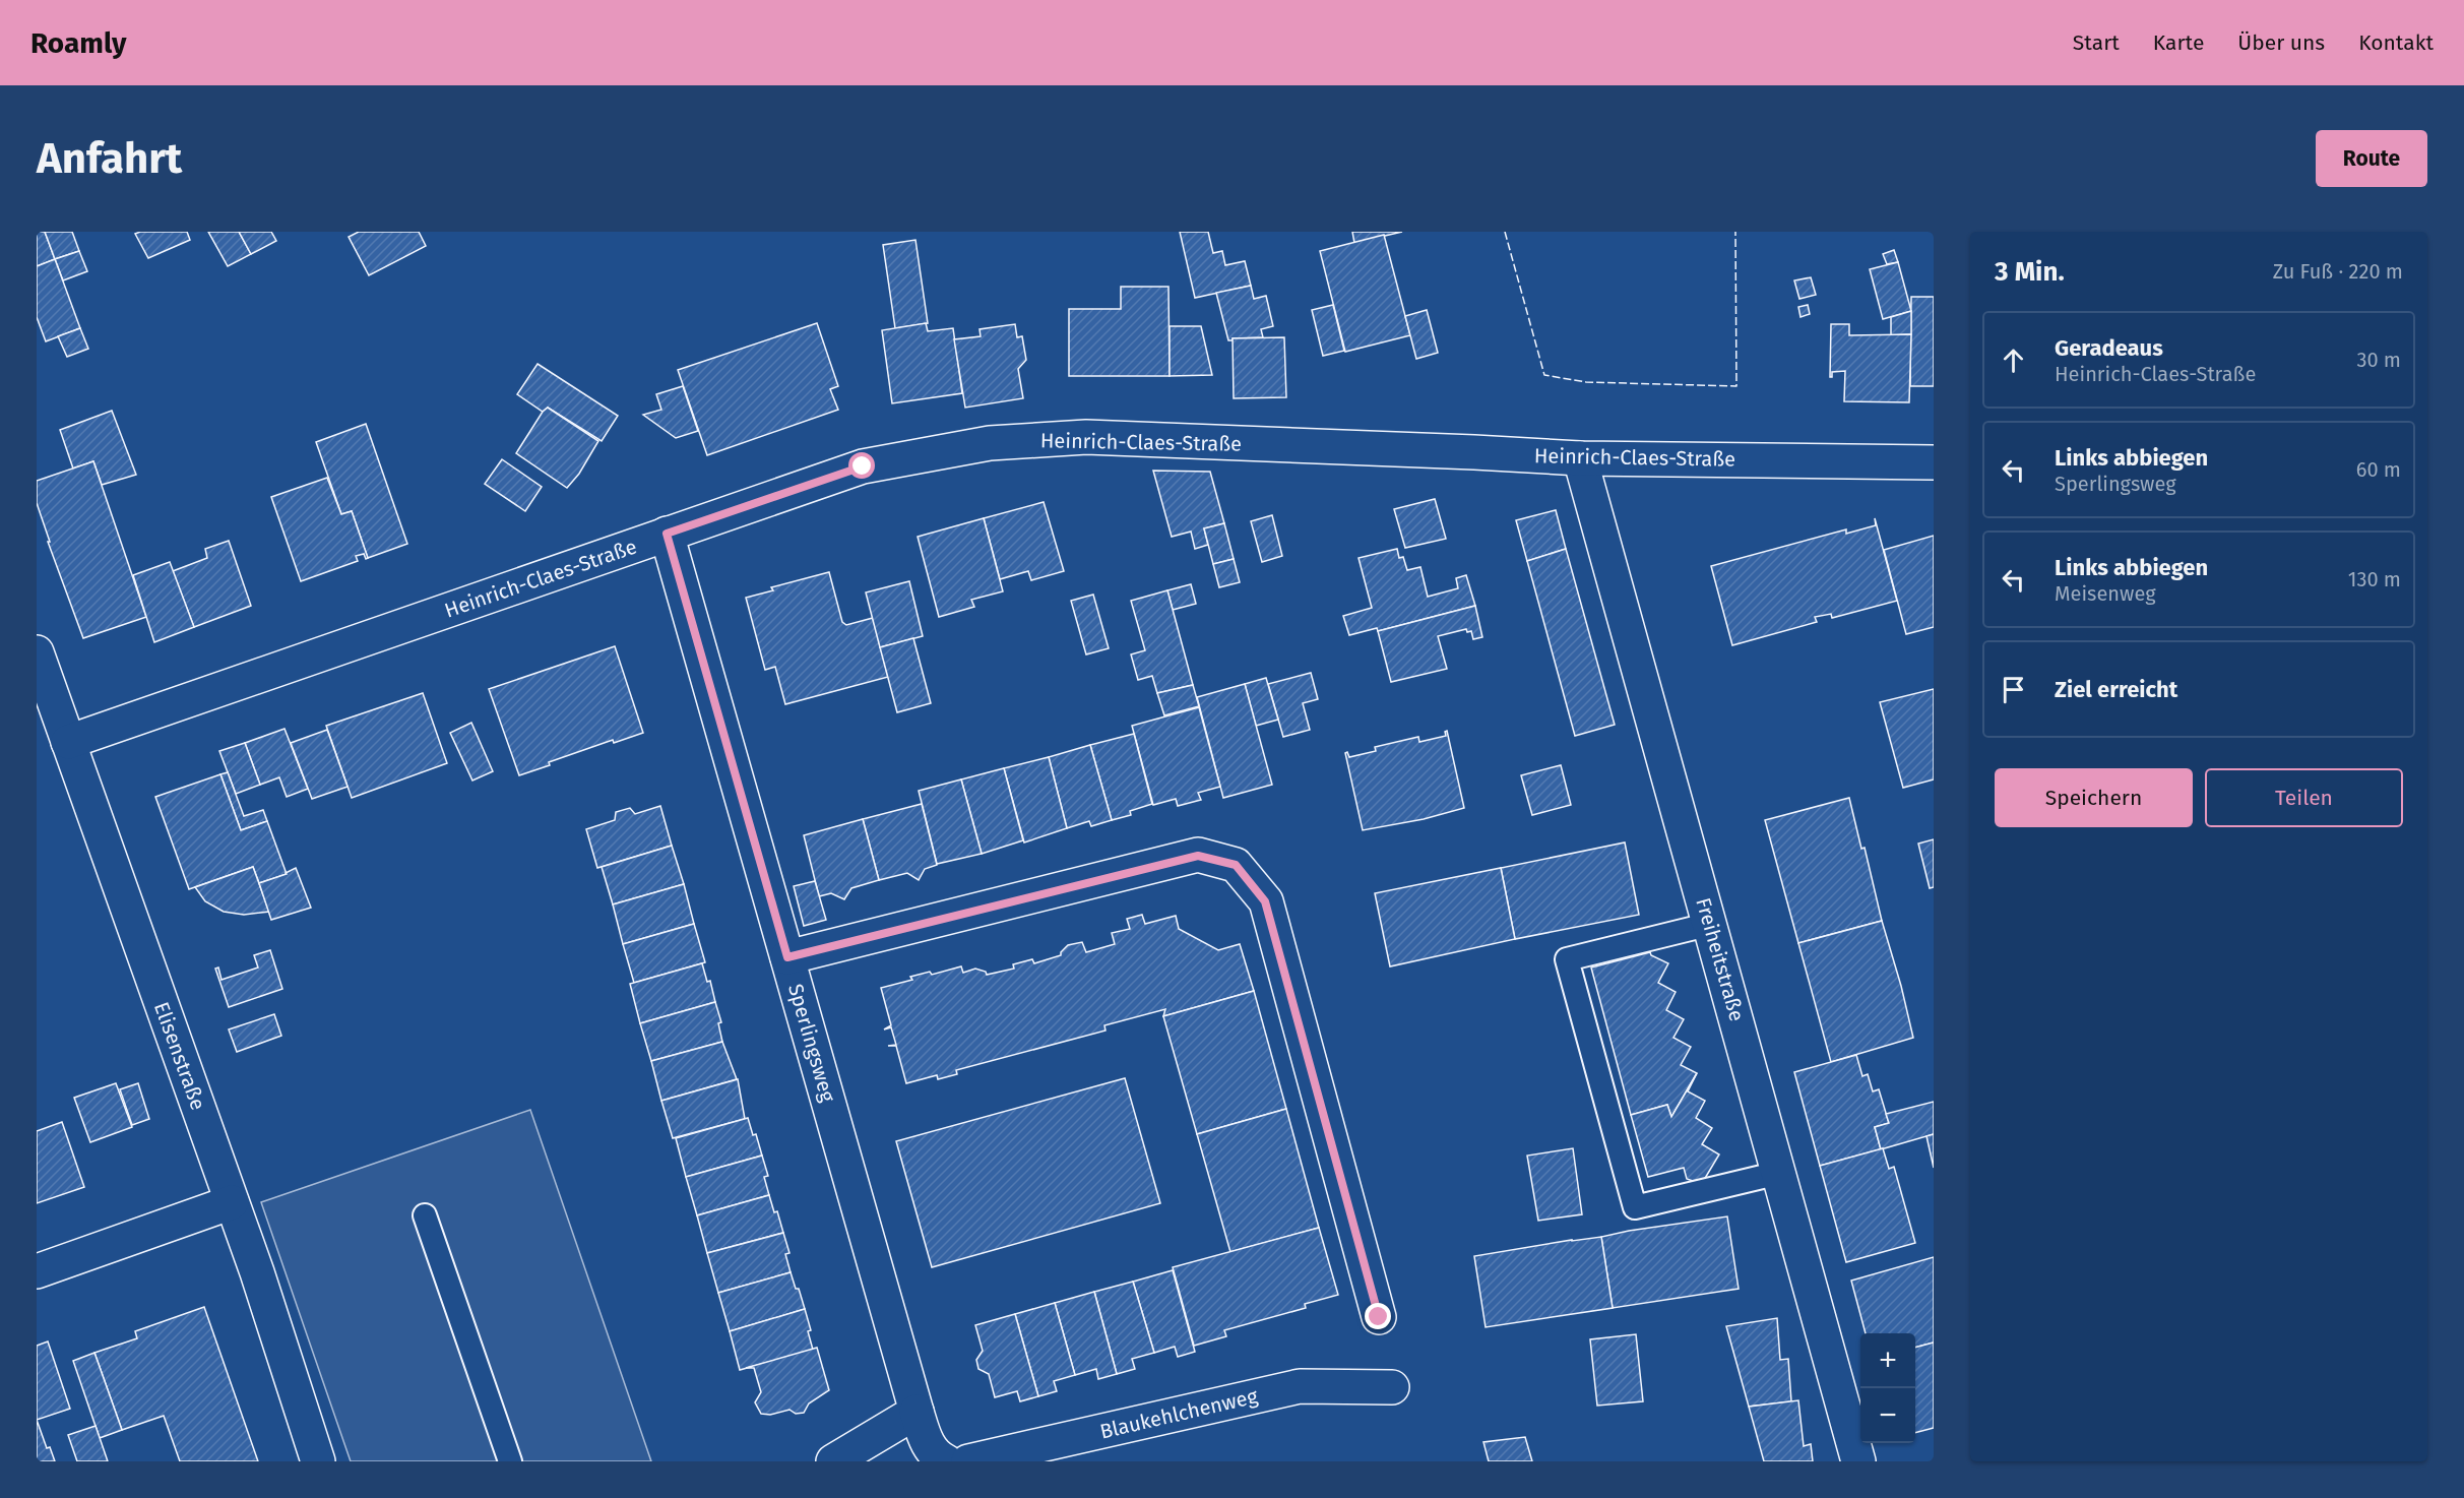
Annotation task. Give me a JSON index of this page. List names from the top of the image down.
{
  "streets": {
    "street": [
      "Heinrich-Claes-Straße",
      "Freiheitstraße",
      "Sperlingsweg",
      "Elisenstraße",
      "Blaukehlchenweg"
    ]
  },
  "crossings": [
    ["Heinrich-Claes-Straße", "Freiheitstraße"],
    ["Heinrich-Claes-Straße", "Sperlingsweg"],
    ["Heinrich-Claes-Straße", "Elisenstraße"],
    ["Sperlingsweg", "Blaukehlchenweg"]
  ],
  "page": {
    "header": "Roamly",
    "nav": [
      "Start",
      "Karte",
      "Über uns",
      "Kontakt"
    ],
    "buttons": [
      "Route",
      ["Speichern", "Teilen"]
    ],
    "title": "Anfahrt",
    "heading": ["3 Min.", "Zu Fuß · 220 m"],
    "list": [
      ["Geradeaus", "Heinrich-Claes-Straße", "30 m"],
      ["Links abbiegen", "Sperlingsweg", "60 m"],
      ["Links abbiegen", "Meisenweg", "130 m"],
      "Ziel erreicht"
    ],
    "map_buttons": ["+", "−"]
  }
}
